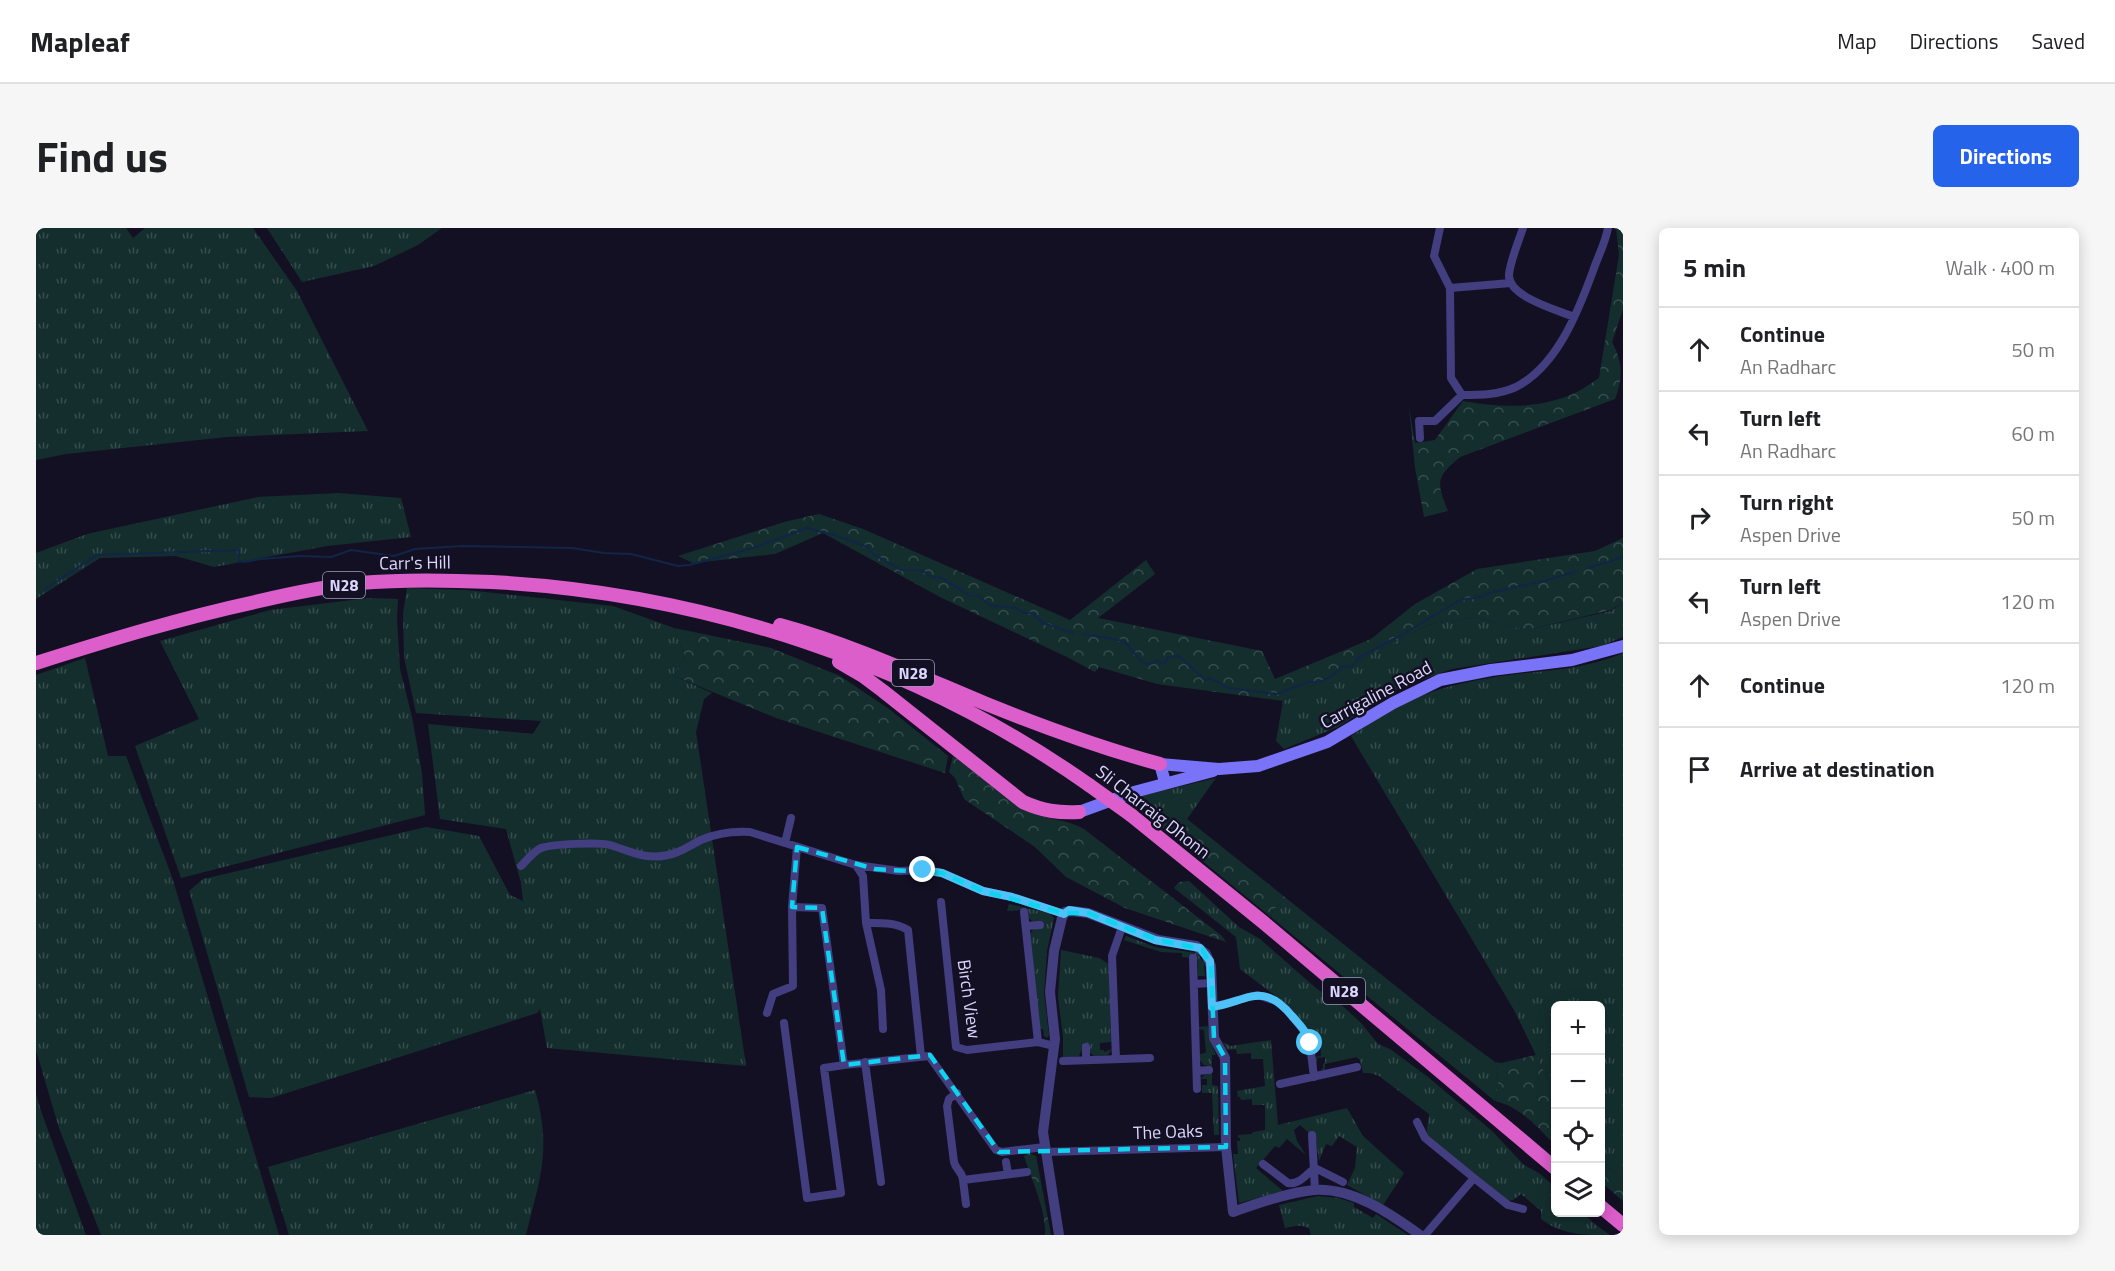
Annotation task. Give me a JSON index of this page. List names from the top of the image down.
{
  "streets": {
    "highway": ["Carr's Hill", "N28", "Sli Charraig Dhonn"],
    "main road": ["Carrigaline Road"],
    "street": ["Birch View", "The Oaks"]
  },
  "crossings": [
    ["Carr's Hill", "N28"],
    ["Carr's Hill", "Sli Charraig Dhonn"],
    ["N28", "Carrigaline Road"],
    ["N28", "Sli Charraig Dhonn"]
  ],
  "page": {
    "header": "Mapleaf",
    "nav": ["Map", "Directions", "Saved"],
    "title": "Find us",
    "buttons": "Directions",
    "heading": ["5 min", "Walk · 400 m"],
    "list": [
      ["Continue", "An Radharc", "50 m"],
      ["Turn left", "An Radharc", "60 m"],
      ["Turn right", "Aspen Drive", "50 m"],
      ["Turn left", "Aspen Drive", "120 m"],
      ["Continue", "120 m"],
      "Arrive at destination"
    ],
    "map_buttons": ["+", "−"]
  }
}
